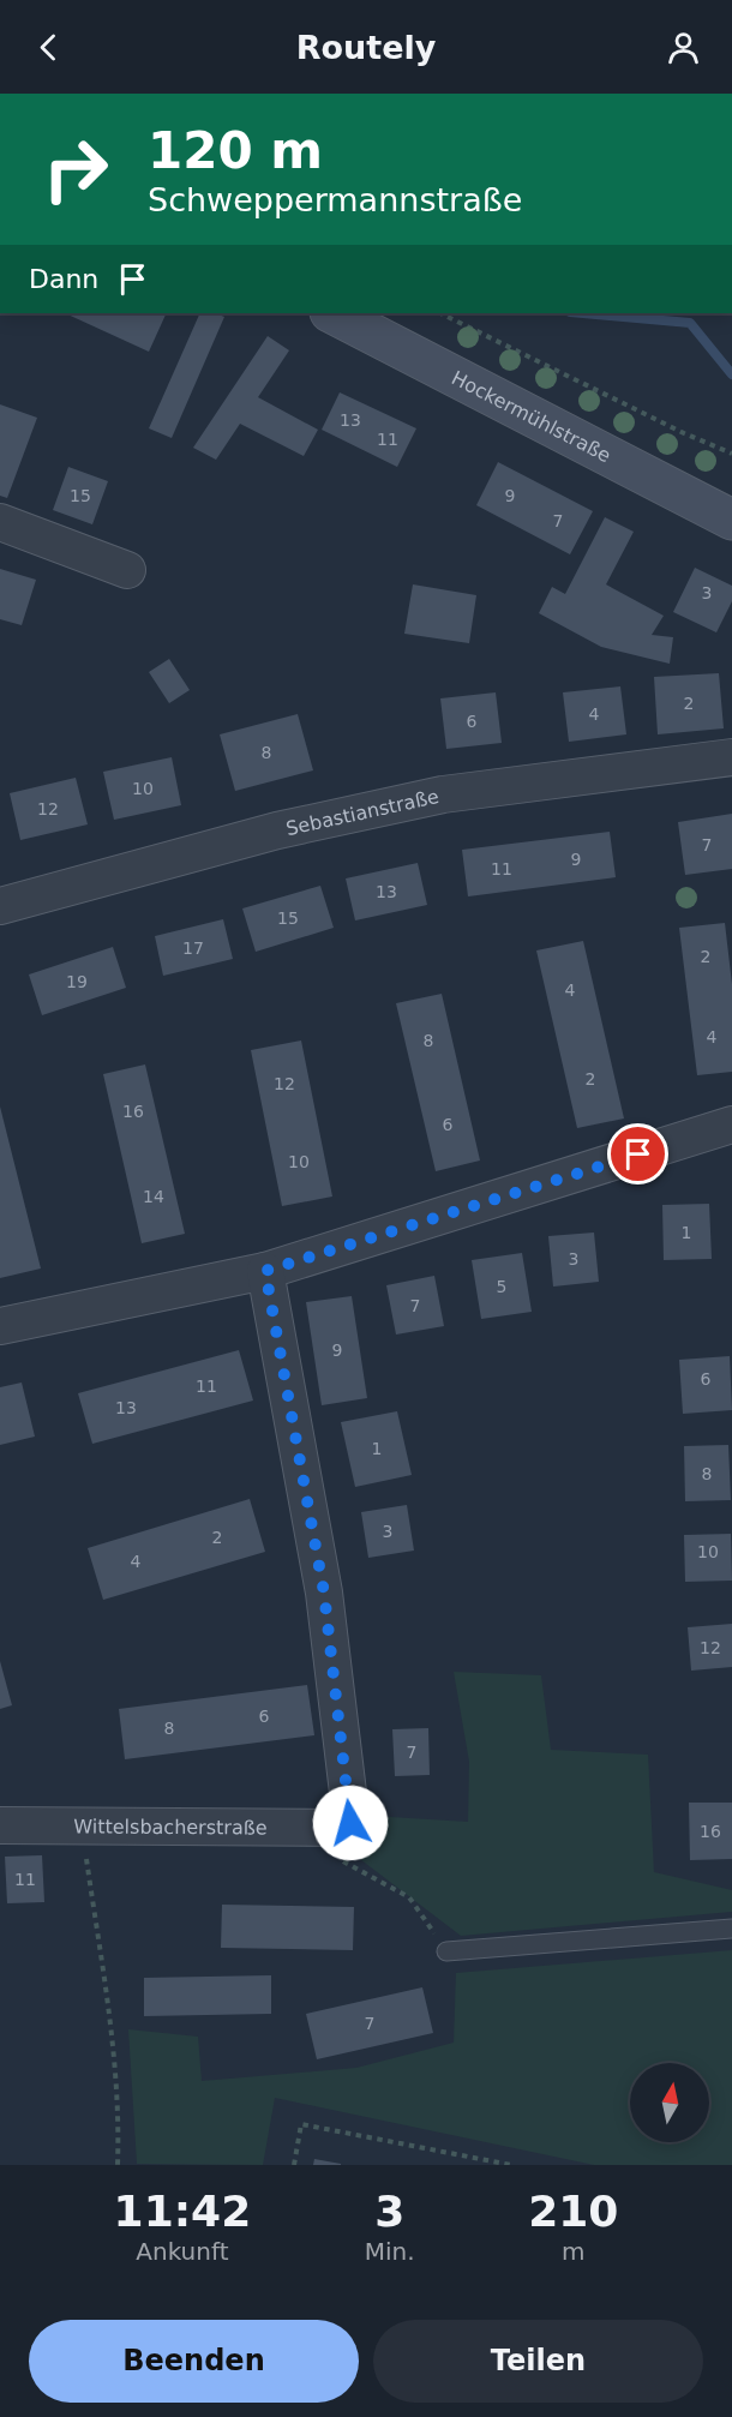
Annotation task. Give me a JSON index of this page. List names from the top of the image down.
{
  "streets": {
    "main road": ["Hockermühlstraße"],
    "street": ["Sebastianstraße", "Wittelsbacherstraße"]
  },
  "house_numbers": [
    "13",
    "11",
    "15",
    "9",
    "7",
    "3",
    "2",
    "4",
    "6",
    "8",
    "10",
    "12",
    "7",
    "9",
    "11",
    "13",
    "15",
    "17",
    "2",
    "19",
    "4",
    "4",
    "8",
    "2",
    "12",
    "16",
    "6",
    "10",
    "14",
    "1",
    "3",
    "5",
    "7",
    "9",
    "6",
    "11",
    "13",
    "1",
    "8",
    "3",
    "2",
    "10",
    "4",
    "12",
    "6",
    "8",
    "7",
    "16",
    "11",
    "7"
  ],
  "north": "top",
  "page": {
    "header": "Routely",
    "turn": ["120 m", "Schweppermannstraße"],
    "then": "Dann",
    "eta": [
      "11:42",
      "Ankunft",
      "3",
      "Min.",
      "210",
      "m"
    ],
    "buttons": ["Beenden", "Teilen"]
  }
}
